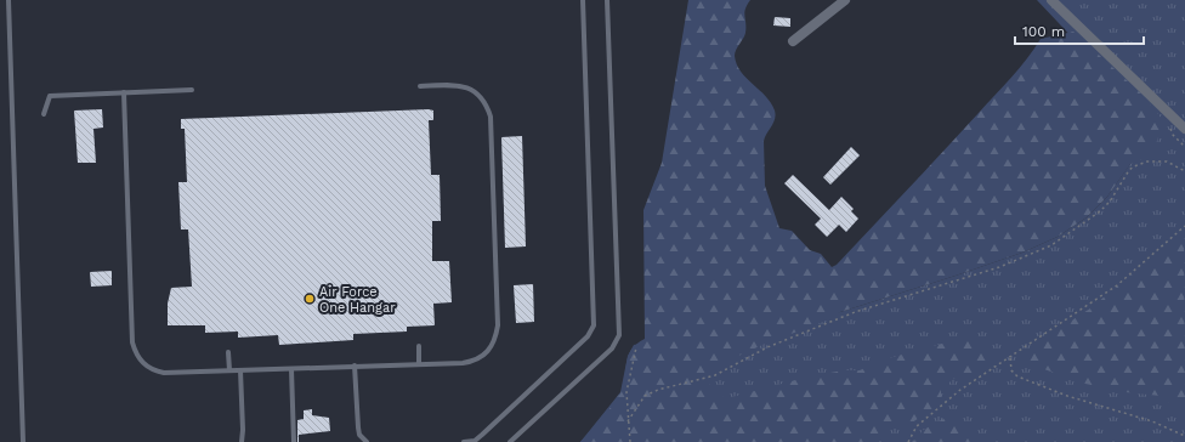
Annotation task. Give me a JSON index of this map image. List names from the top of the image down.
{
  "places": ["Air Force One Hangar"],
  "scale_bar": "100 m"
}
